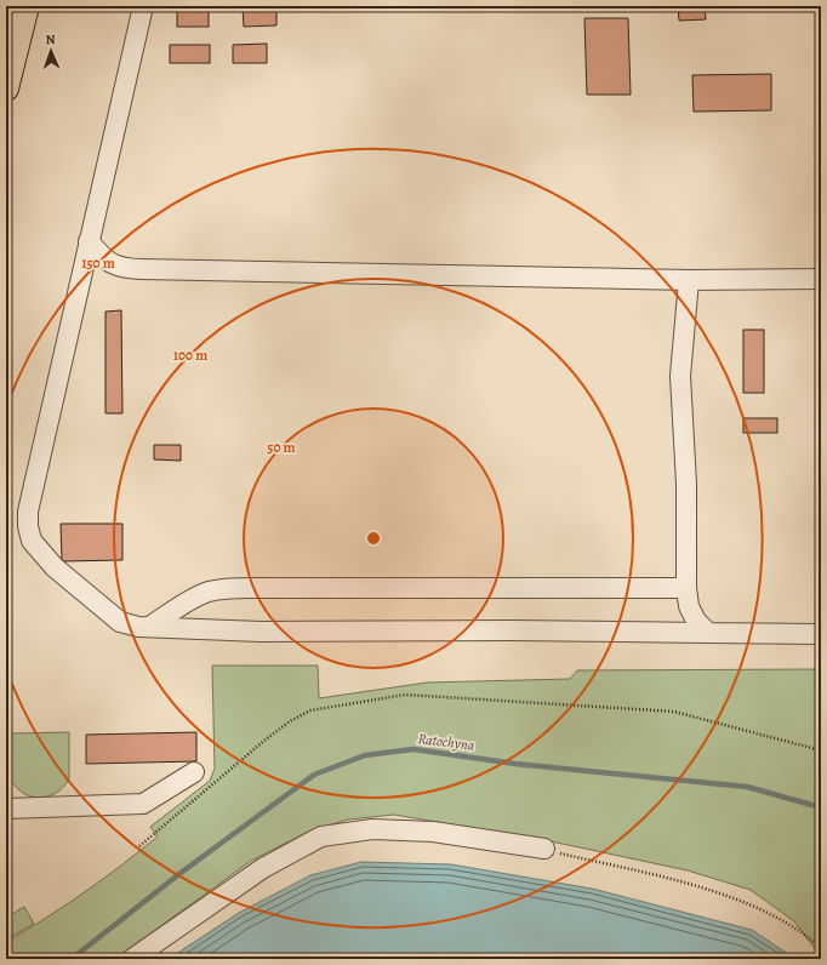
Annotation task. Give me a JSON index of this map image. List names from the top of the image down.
{
  "water": ["Ratochyna"],
  "north": "top",
  "rings": ["150 m", "100 m", "50 m"]
}
